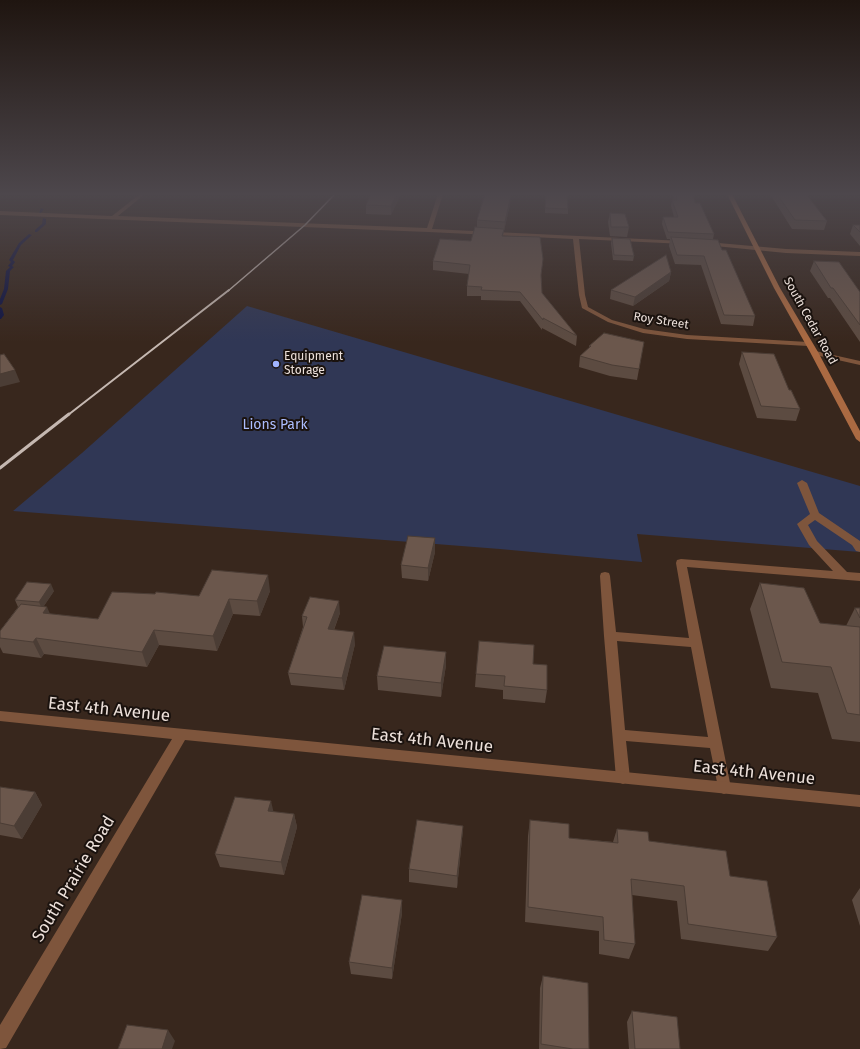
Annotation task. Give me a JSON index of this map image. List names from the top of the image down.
{
  "streets": {
    "main road": ["South Cedar Road"],
    "street": ["Roy Street", "East 4th Avenue", "South Prairie Road"]
  },
  "crossings": [
    ["Roy Street", "South Cedar Road"],
    ["East 4th Avenue", "South Prairie Road"]
  ],
  "parks": ["Lions Park"],
  "places": ["Equipment Storage"]
}
